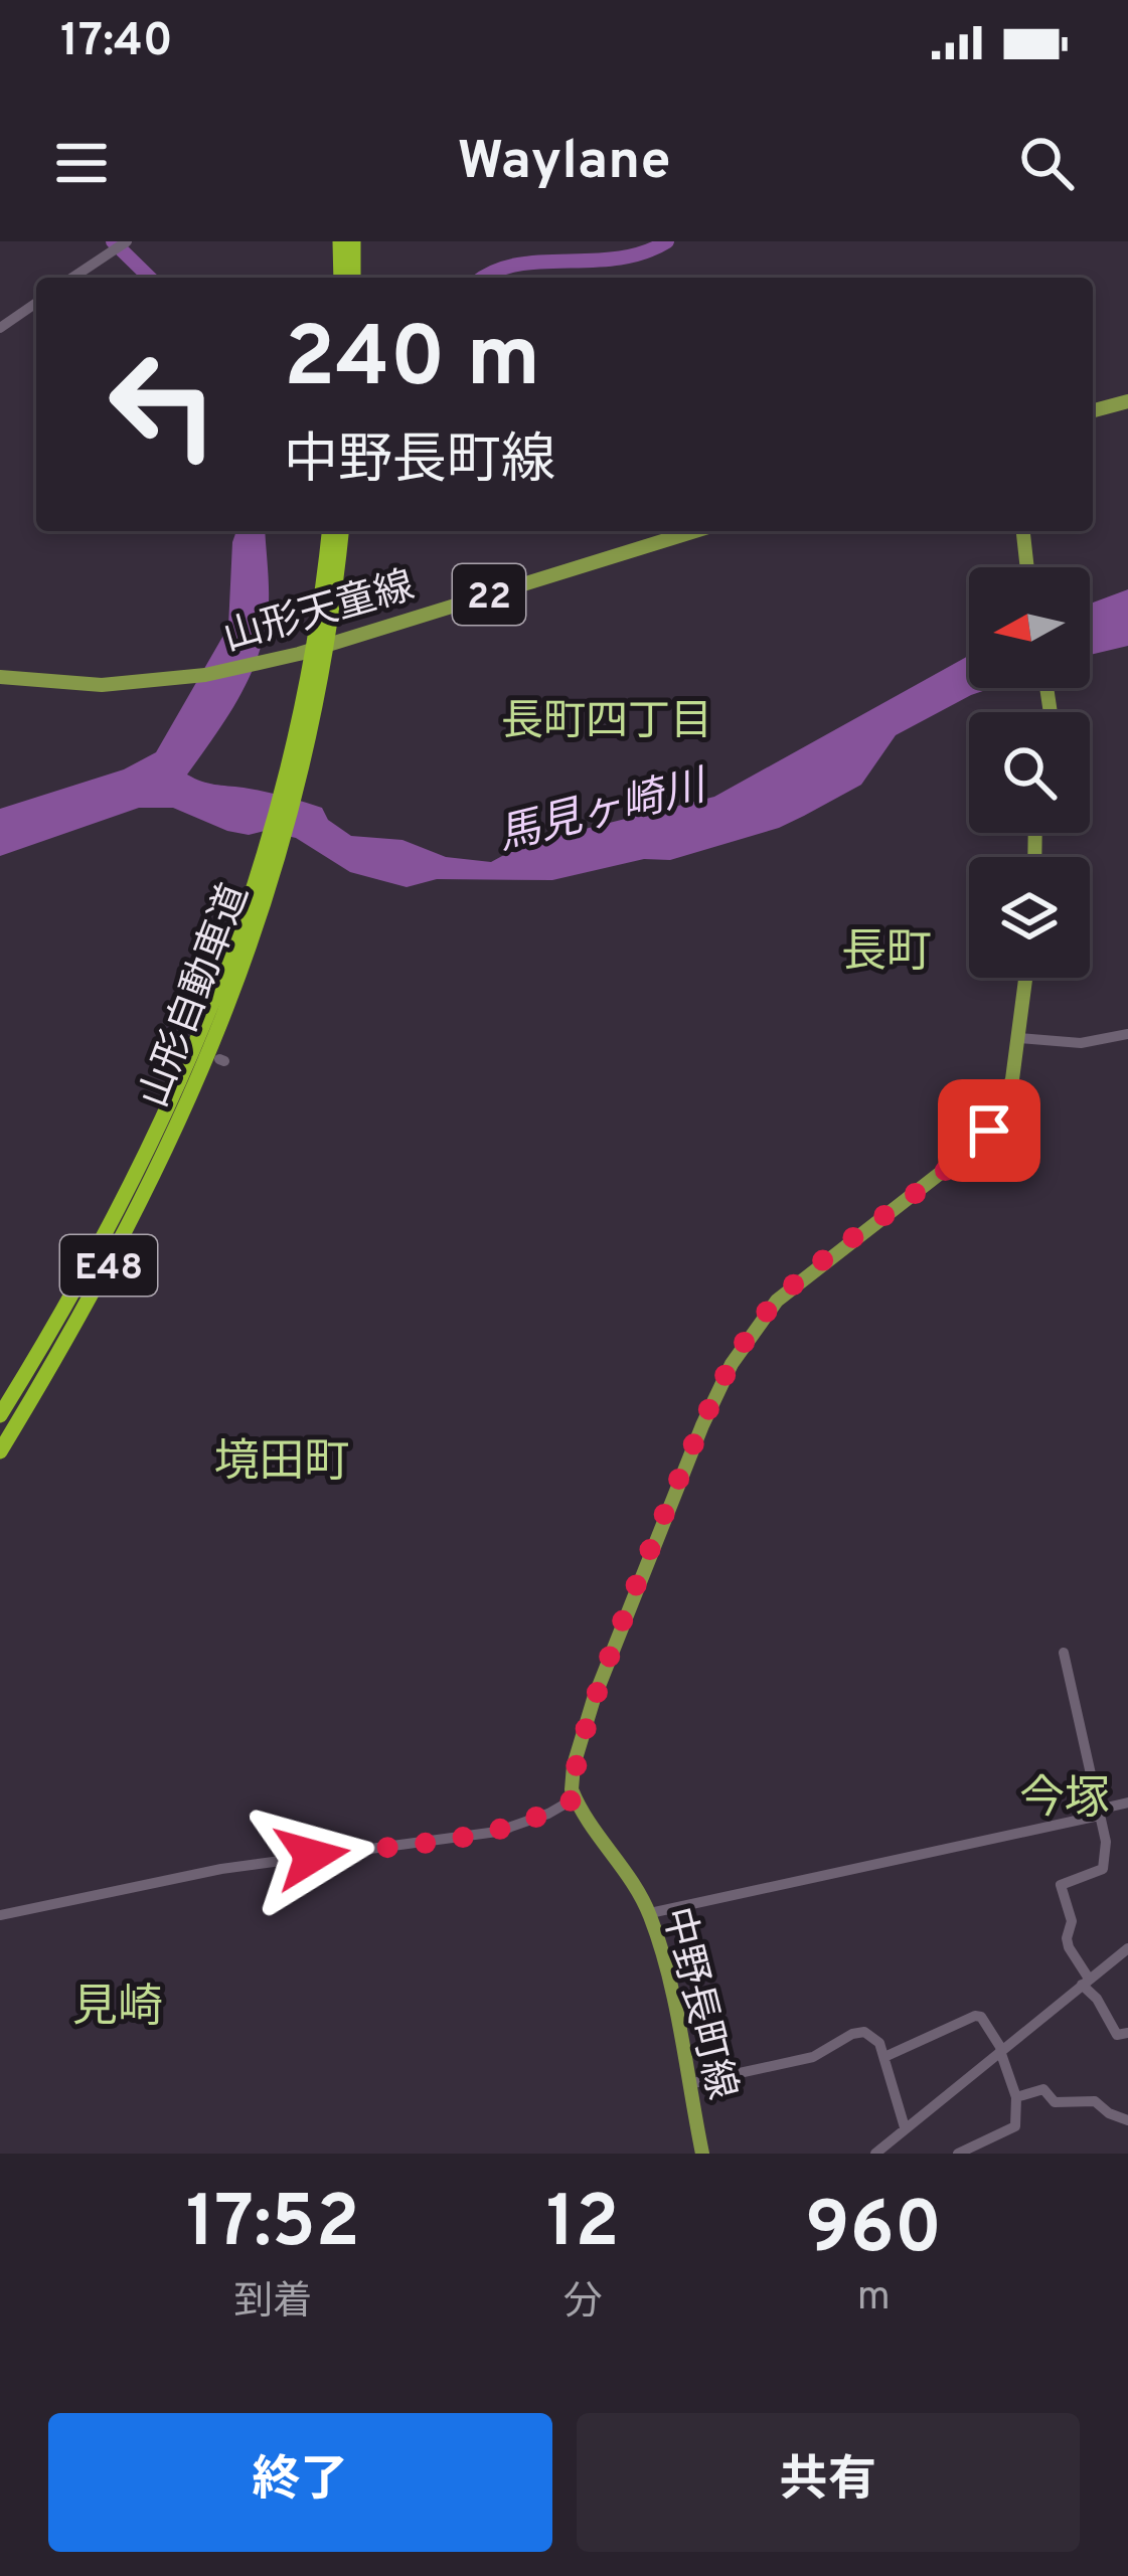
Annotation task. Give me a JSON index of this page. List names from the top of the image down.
{
  "streets": {
    "highway": ["山形自動車道", "E48"],
    "main road": ["22", "山形天童線", "中野長町線"]
  },
  "districts": [
    "長町四丁目",
    "長町",
    "境田町",
    "今塚",
    "見崎"
  ],
  "water": ["馬見ヶ崎川"],
  "north": "left",
  "page": {
    "status": "17:40",
    "header": "Waylane",
    "turn": ["240 m", "中野長町線"],
    "eta": [
      "17:52",
      "到着",
      "12",
      "分",
      "960",
      "m"
    ],
    "buttons": ["終了", "共有"]
  }
}
